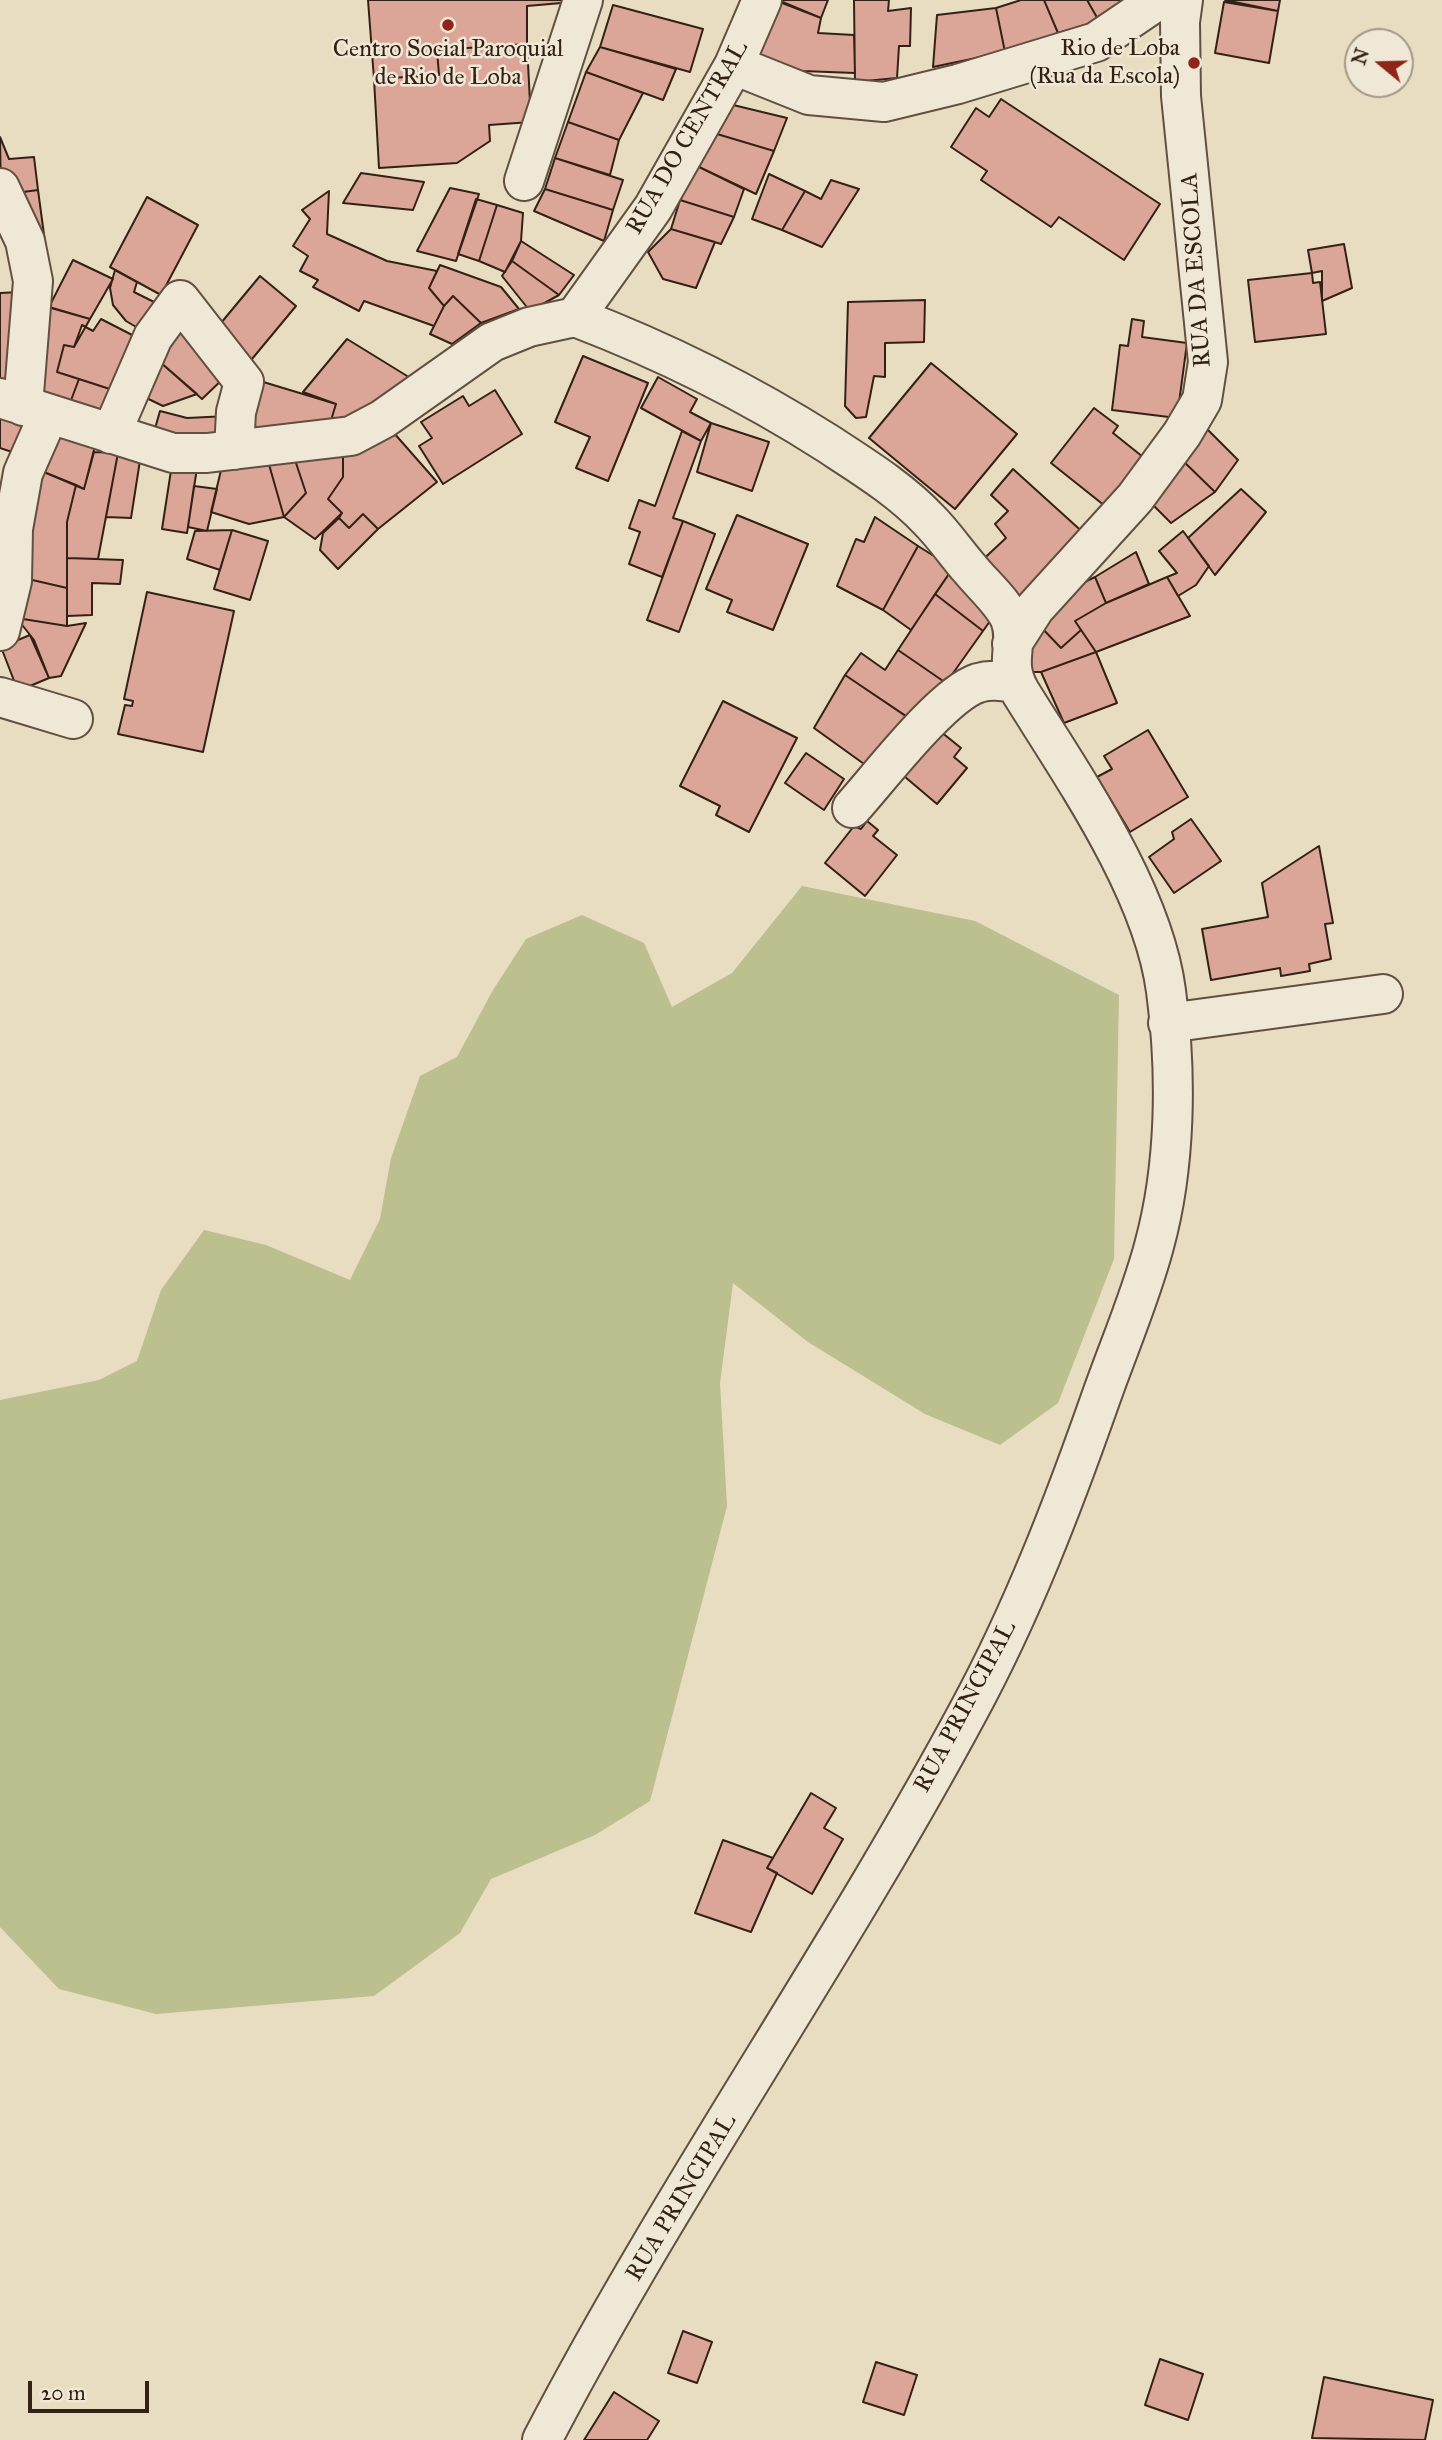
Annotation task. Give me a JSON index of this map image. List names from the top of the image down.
{
  "streets": {
    "street": ["RUA DO CENTRAL", "RUA DA ESCOLA", "RUA PRINCIPAL"]
  },
  "places": ["Centro Social Paroquial de Rio de Loba", "Rio de Loba (Rua da Escola)"],
  "scale_bar": "20 m",
  "north": "left"
}
